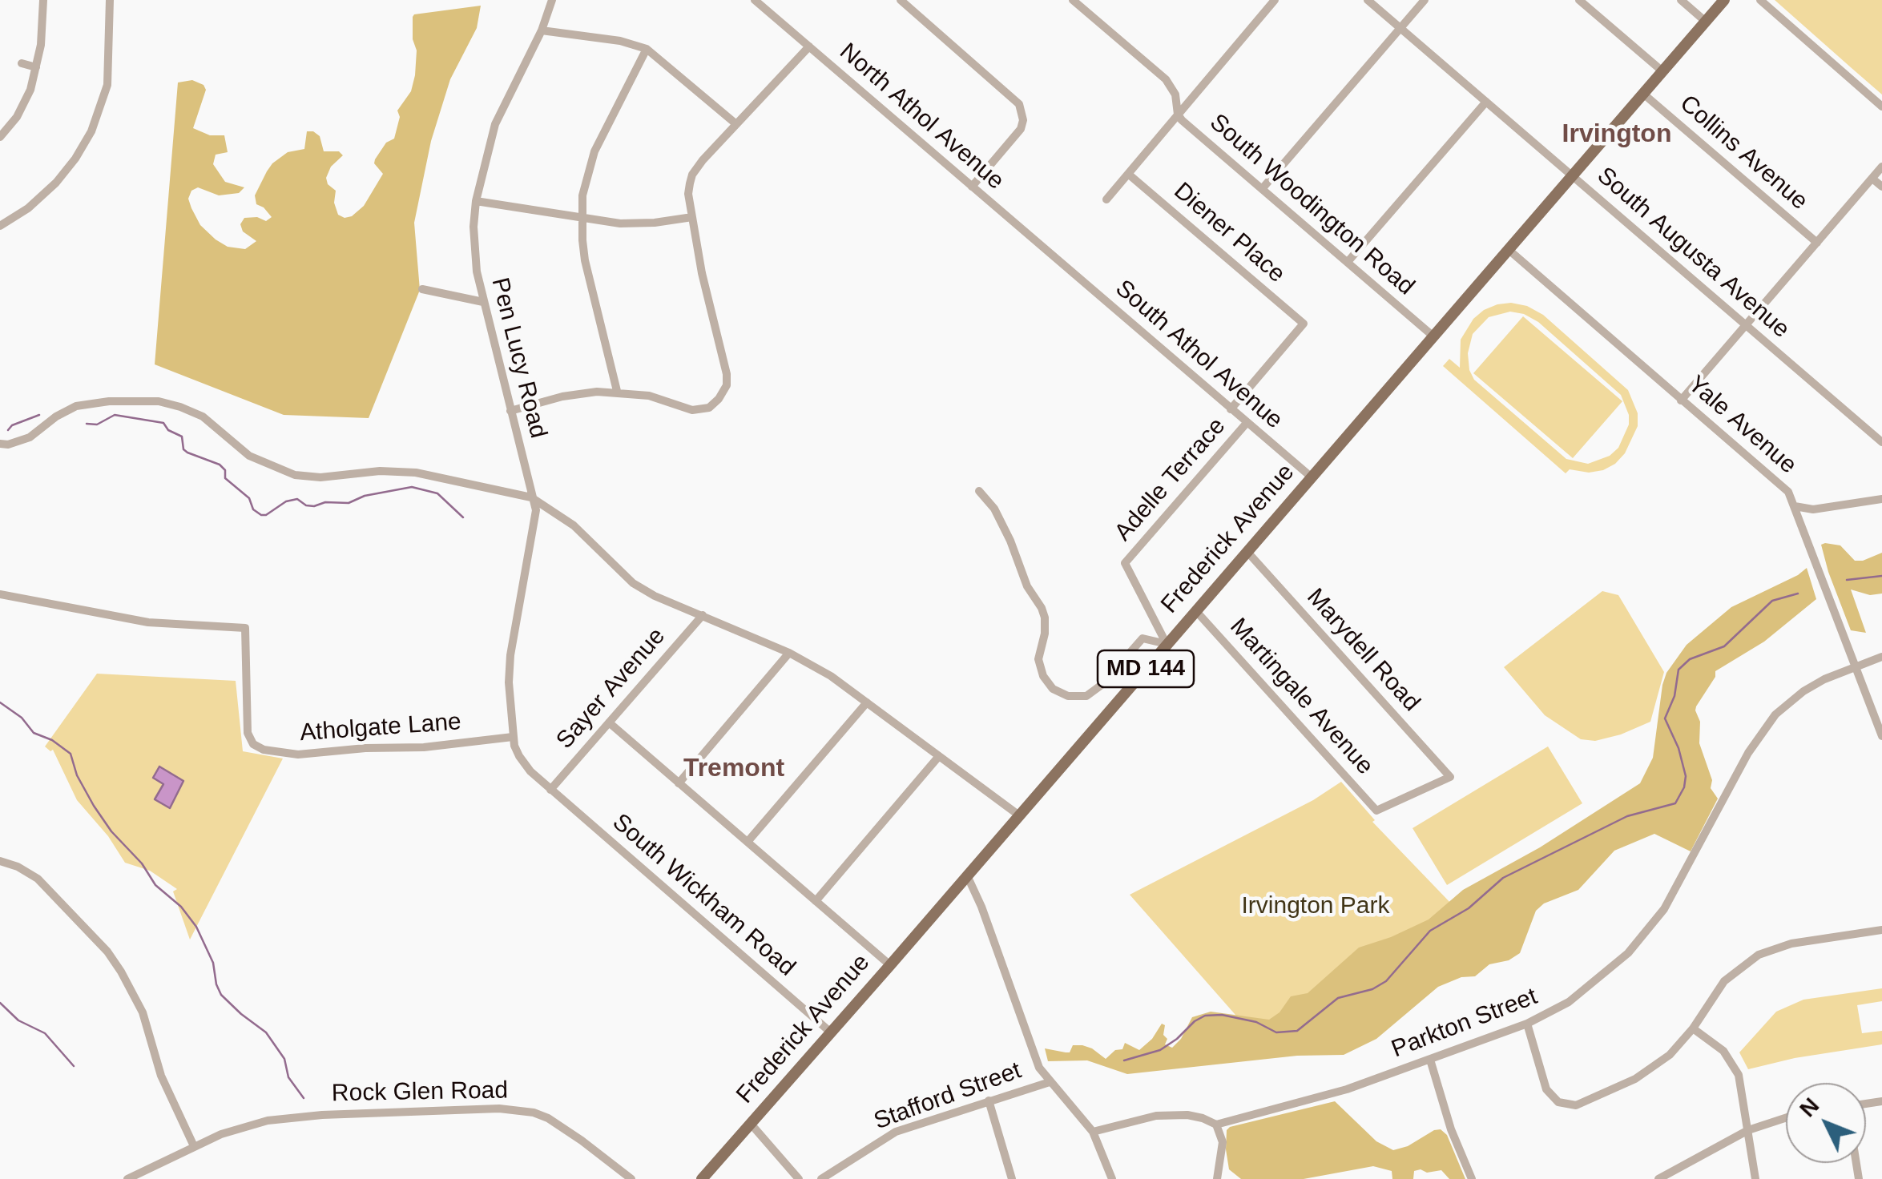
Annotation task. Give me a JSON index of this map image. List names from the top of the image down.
{
  "streets": {
    "main road": ["Frederick Avenue", "MD 144"],
    "street": [
      "North Athol Avenue",
      "Collins Avenue",
      "South Woodington Road",
      "Diener Place",
      "South Augusta Avenue",
      "South Athol Avenue",
      "Pen Lucy Road",
      "Yale Avenue",
      "Adelle Terrace",
      "Marydell Road",
      "Sayer Avenue",
      "Martingale Avenue",
      "Atholgate Lane",
      "South Wickham Road",
      "Parkton Street",
      "Rock Glen Road",
      "Stafford Street"
    ]
  },
  "crossings": [
    ["North Athol Avenue", "South Athol Avenue"],
    ["Collins Avenue", "Frederick Avenue"],
    ["South Woodington Road", "Frederick Avenue"],
    ["Diener Place", "Adelle Terrace"],
    ["South Augusta Avenue", "Frederick Avenue"],
    ["South Athol Avenue", "Adelle Terrace"],
    ["South Athol Avenue", "Frederick Avenue"],
    ["Pen Lucy Road", "Atholgate Lane"],
    ["Pen Lucy Road", "South Wickham Road"],
    ["Yale Avenue", "Frederick Avenue"],
    ["Yale Avenue", "Parkton Street"],
    ["Adelle Terrace", "Frederick Avenue"],
    ["Frederick Avenue", "Marydell Road"],
    ["Frederick Avenue", "Martingale Avenue"],
    ["Frederick Avenue", "South Wickham Road"],
    ["Marydell Road", "Martingale Avenue"],
    ["Sayer Avenue", "South Wickham Road"],
    ["Atholgate Lane", "South Wickham Road"]
  ],
  "districts": ["Irvington", "Tremont"],
  "parks": ["Irvington Park"],
  "north": "top left"
}
